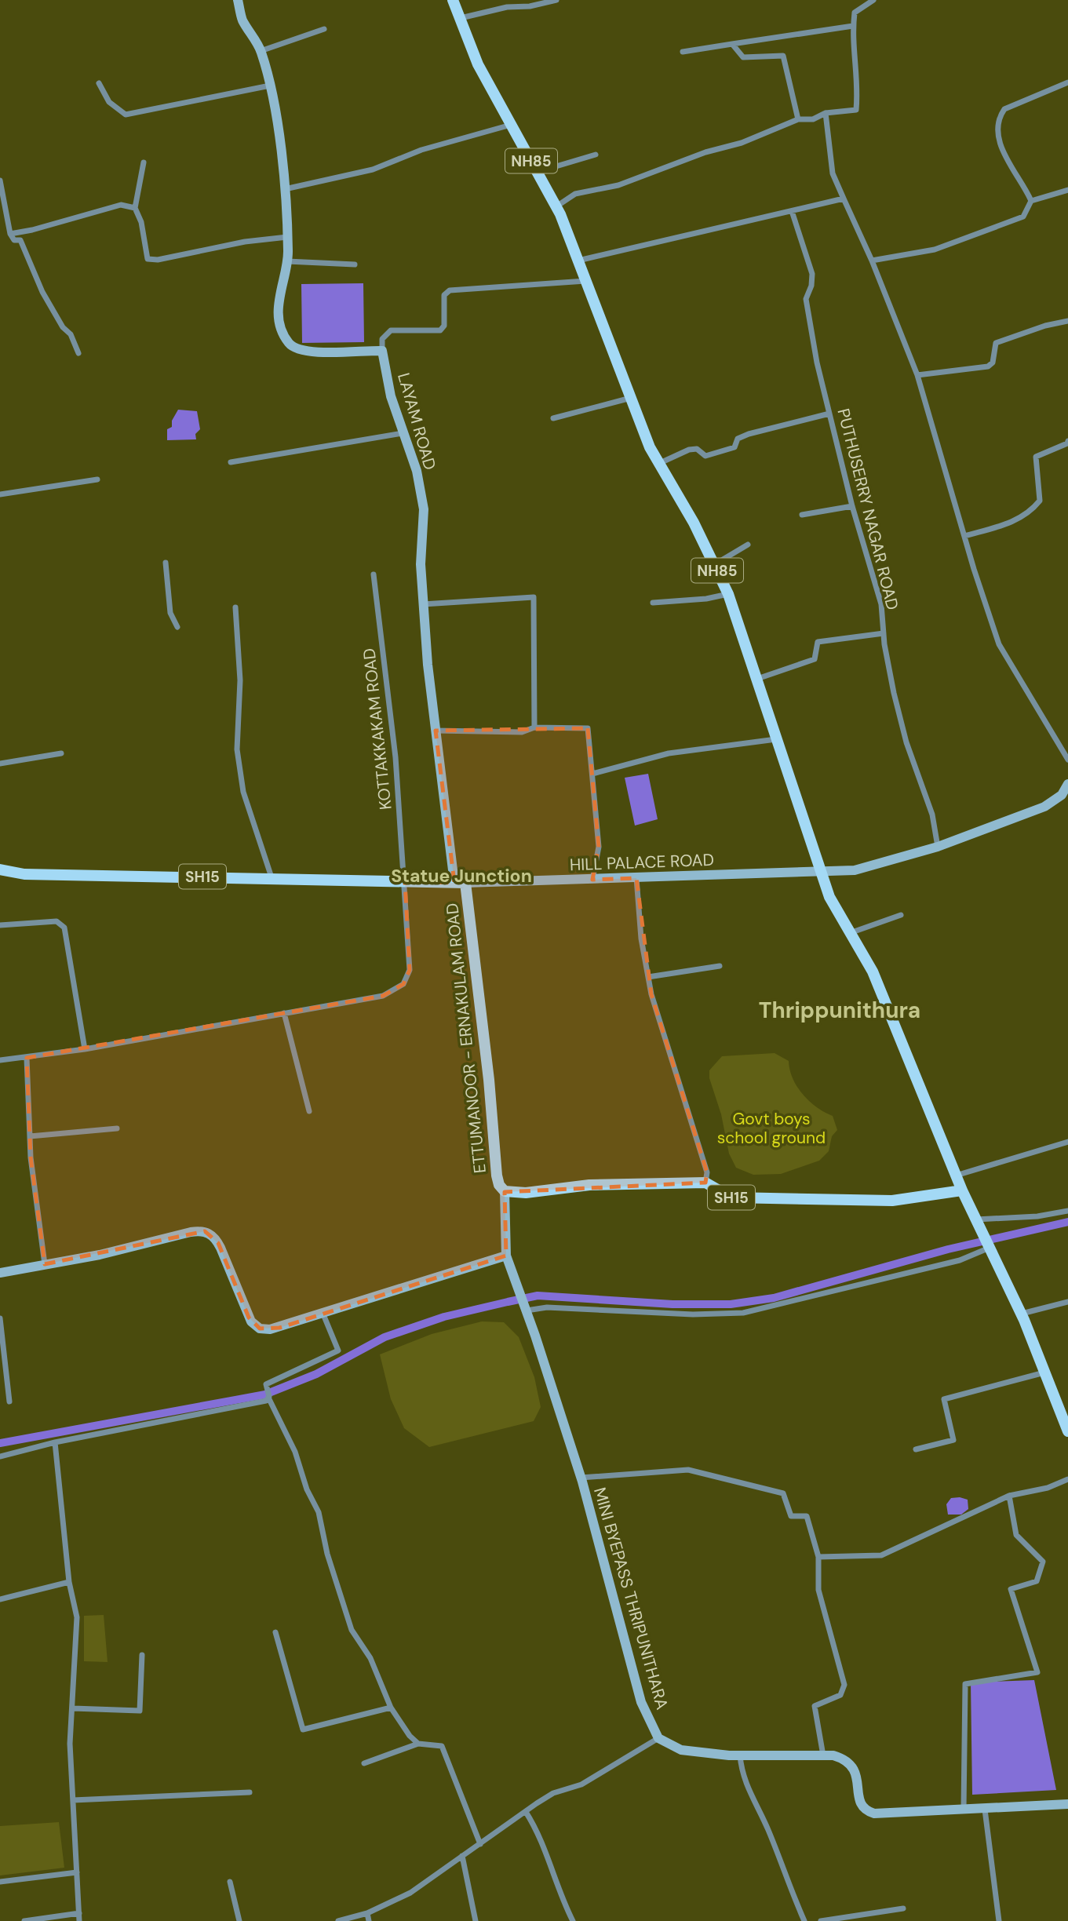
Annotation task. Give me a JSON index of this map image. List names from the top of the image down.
{
  "streets": {
    "main road": [
      "NH85",
      "LAYAM ROAD",
      "HILL PALACE ROAD",
      "SH15",
      "ETTUMANOOR - ERNAKULAM ROAD",
      "MINI BYEPASS THRIPUNITHARA"
    ],
    "street": ["PUTHUSERRY NAGAR ROAD", "KOTTAKKAKAM ROAD"]
  },
  "crossings": [
    ["NH85", "HILL PALACE ROAD"],
    ["LAYAM ROAD", "HILL PALACE ROAD"],
    ["LAYAM ROAD", "ETTUMANOOR - ERNAKULAM ROAD"],
    ["KOTTAKKAKAM ROAD", "ETTUMANOOR - ERNAKULAM ROAD"],
    ["HILL PALACE ROAD", "ETTUMANOOR - ERNAKULAM ROAD"],
    ["ETTUMANOOR - ERNAKULAM ROAD", "MINI BYEPASS THRIPUNITHARA"]
  ],
  "districts": ["Statue Junction", "Thrippunithura"],
  "parks": ["Govt boys school ground"]
}
